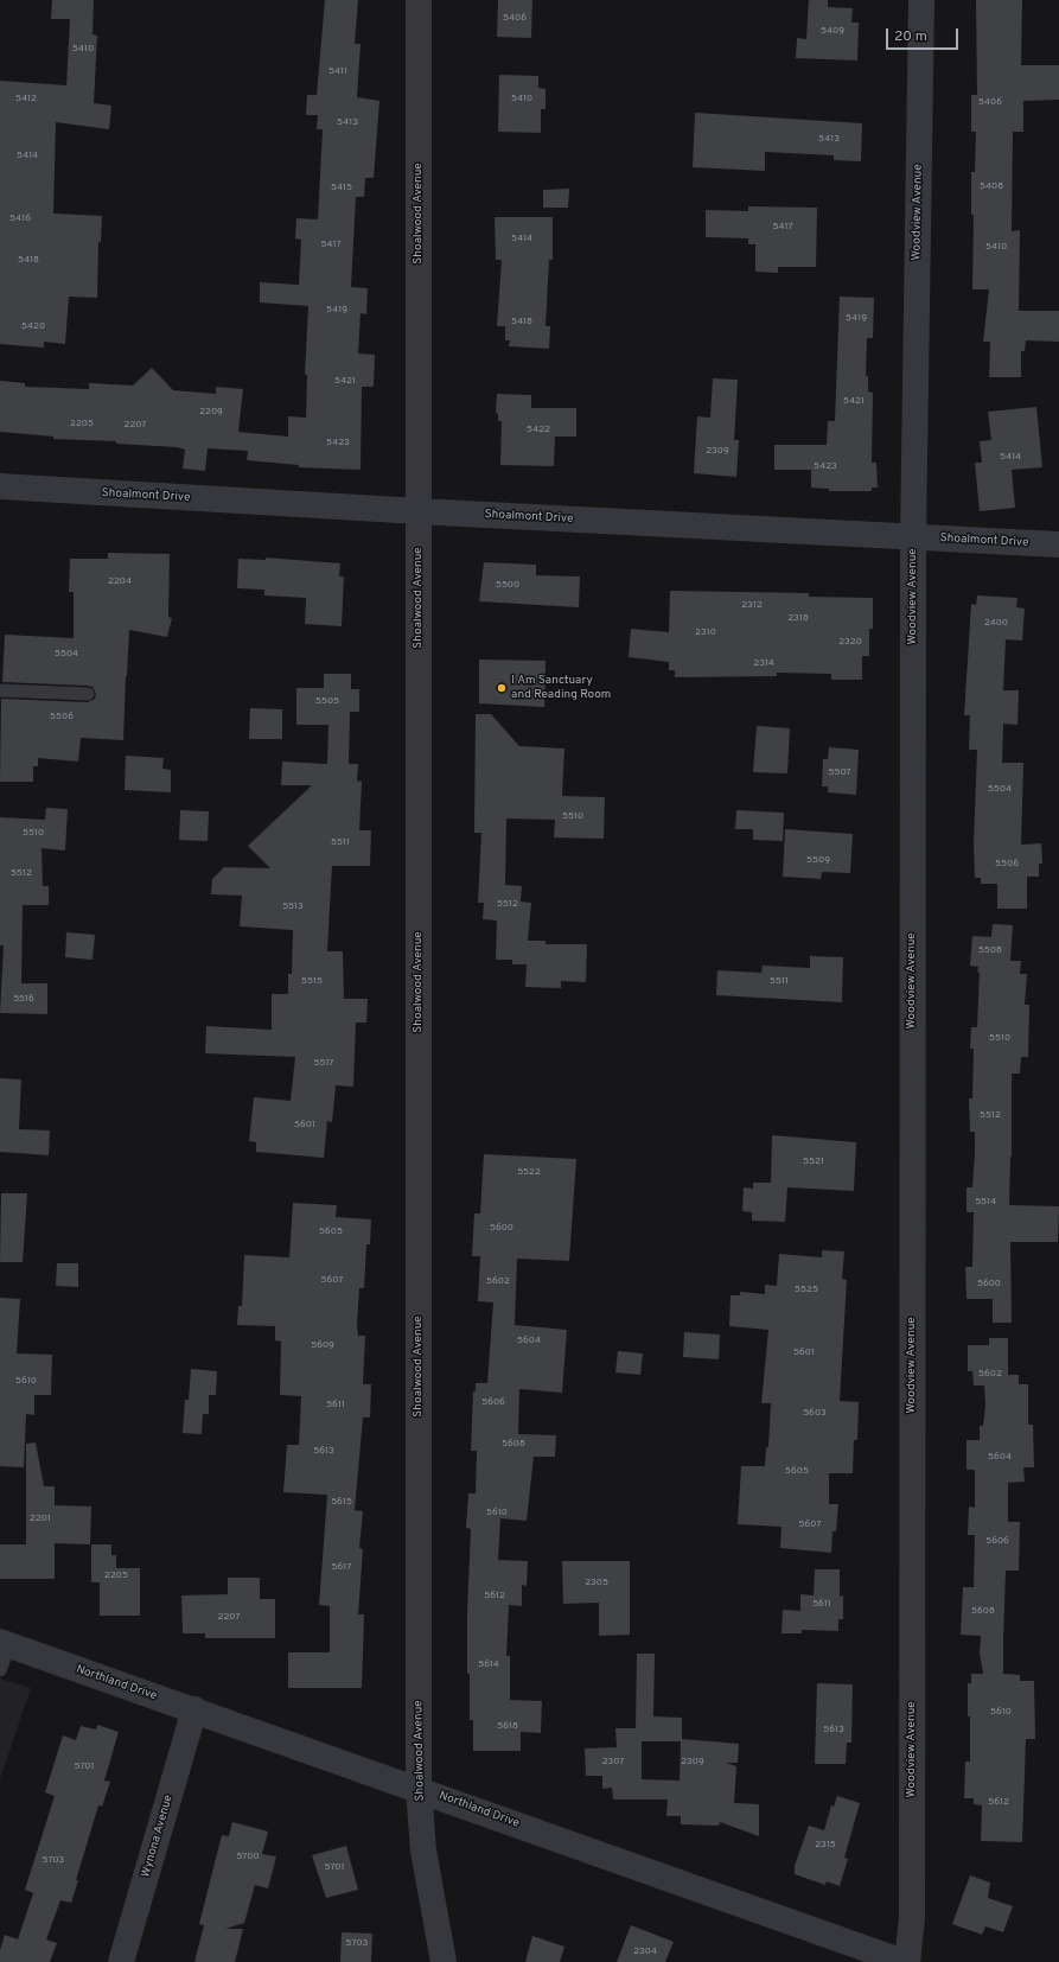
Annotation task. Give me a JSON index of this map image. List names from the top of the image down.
{
  "streets": {
    "street": [
      "Woodview Avenue",
      "Shoalwood Avenue",
      "Shoalmont Drive",
      "Northland Drive",
      "Wynona Avenue"
    ]
  },
  "crossings": [
    ["Woodview Avenue", "Shoalmont Drive"],
    ["Shoalwood Avenue", "Shoalmont Drive"],
    ["Shoalwood Avenue", "Northland Drive"],
    ["Northland Drive", "Wynona Avenue"]
  ],
  "places": ["I Am Sanctuary and Reading Room"],
  "house_numbers": [
    "5406",
    "5409",
    "5410",
    "5411",
    "5412",
    "5410",
    "5406",
    "5413",
    "5413",
    "5414",
    "5408",
    "5415",
    "5416",
    "5417",
    "5414",
    "5417",
    "5410",
    "5418",
    "5419",
    "5419",
    "5418",
    "5420",
    "5421",
    "5421",
    "2209",
    "2205",
    "2207",
    "5422",
    "5423",
    "2309",
    "5414",
    "5423",
    "2204",
    "5500",
    "2312",
    "2318",
    "2400",
    "2310",
    "2320",
    "5504",
    "2314",
    "5505",
    "5506",
    "5507",
    "5504",
    "5510",
    "5510",
    "5511",
    "5509",
    "5506",
    "5512",
    "5512",
    "5513",
    "5508",
    "5515",
    "5511",
    "5516",
    "5510",
    "5517",
    "5512",
    "5601",
    "5521",
    "5522",
    "5514",
    "5600",
    "5605",
    "5607",
    "5602",
    "5600",
    "5525",
    "5604",
    "5609",
    "5601",
    "5602",
    "5610",
    "5606",
    "5611",
    "5603",
    "5608",
    "5613",
    "5604",
    "5605",
    "5615",
    "5610",
    "2201",
    "5607",
    "5606",
    "5617",
    "2205",
    "2305",
    "5612",
    "5611",
    "5608",
    "2207",
    "5614",
    "5610",
    "5618",
    "5613",
    "2307",
    "2309",
    "5701",
    "5612",
    "2315",
    "5700",
    "5703",
    "5701",
    "5703",
    "2304"
  ],
  "scale_bar": "20 m"
}
